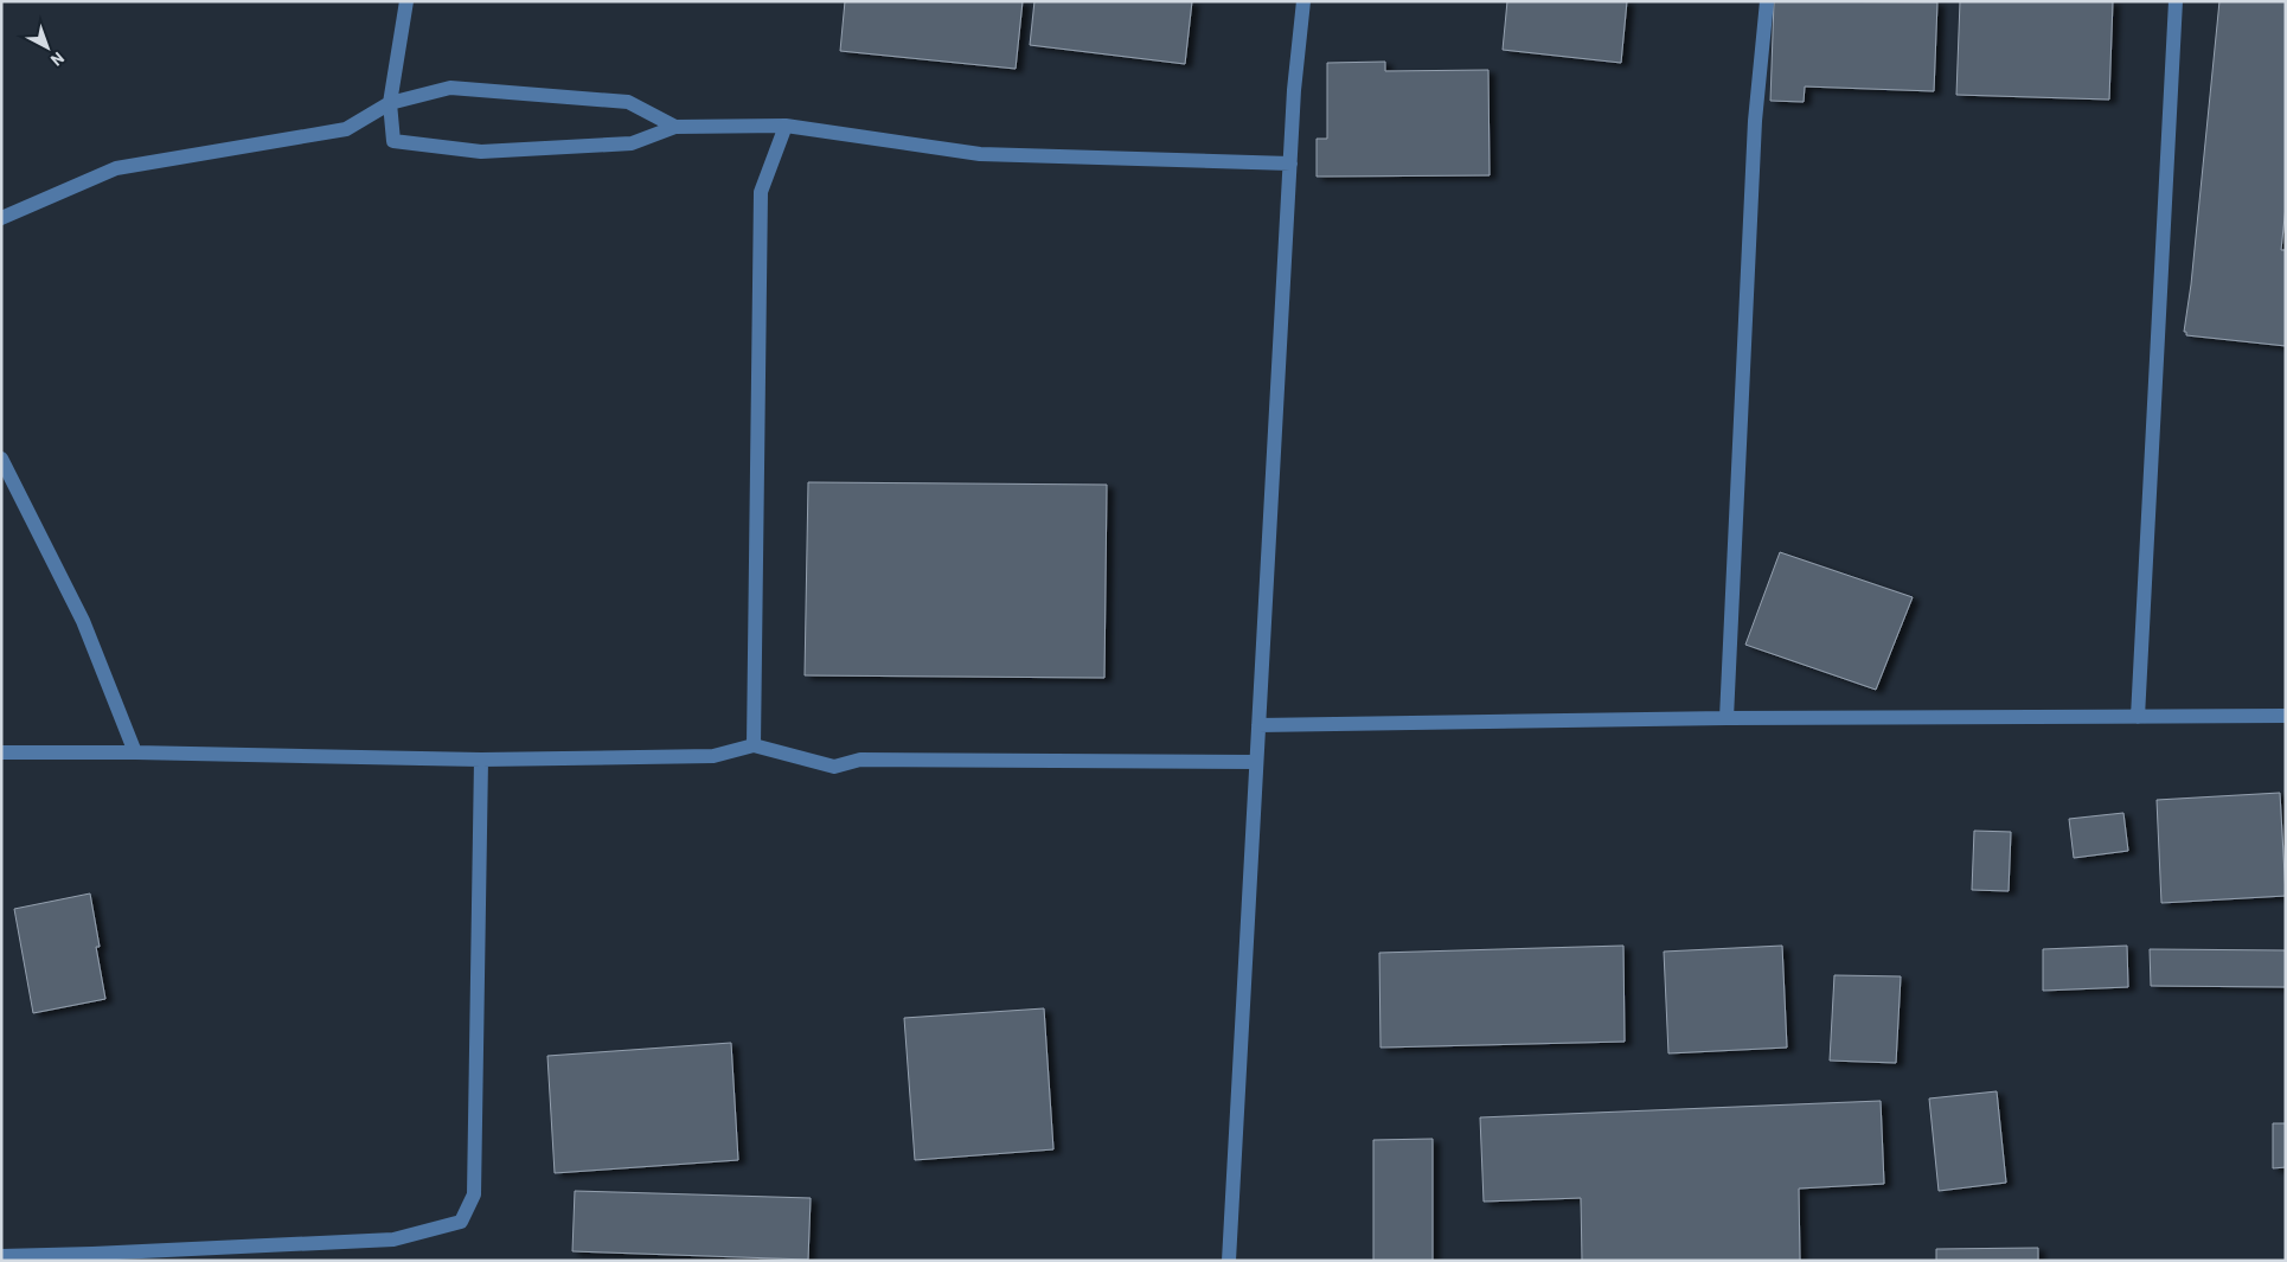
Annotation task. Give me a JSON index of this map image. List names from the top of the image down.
{
  "north": "bottom right"
}
